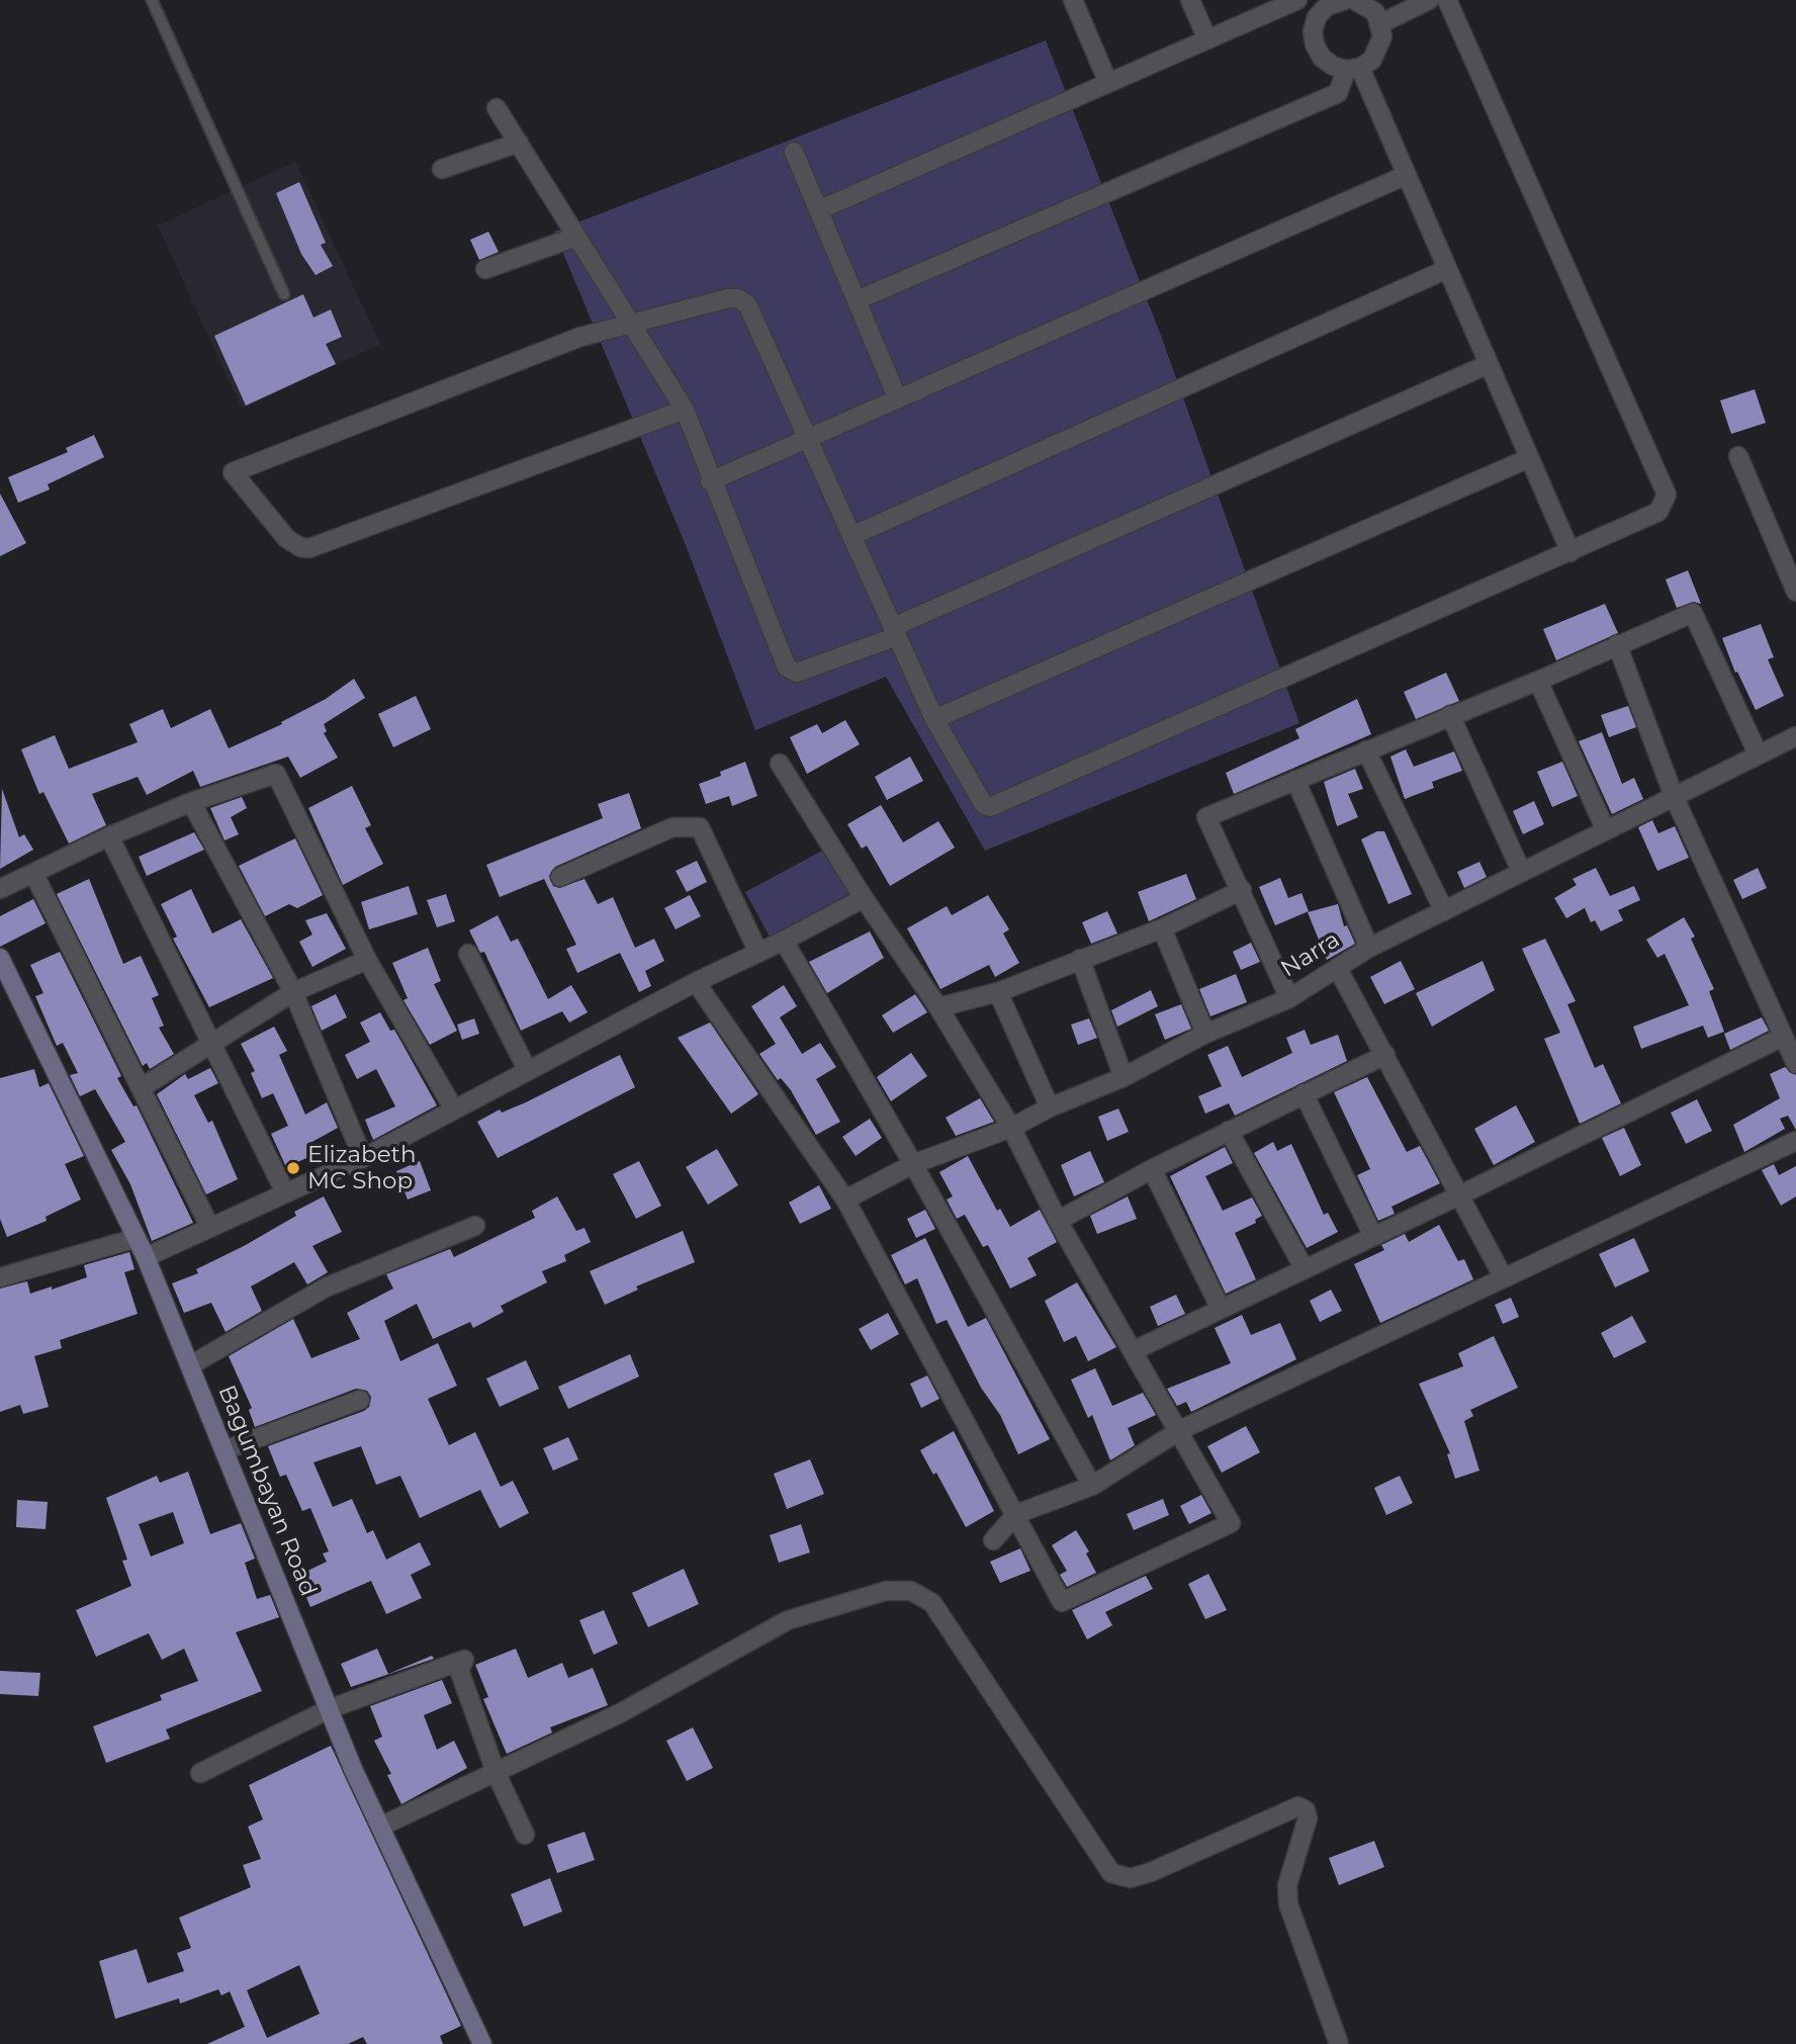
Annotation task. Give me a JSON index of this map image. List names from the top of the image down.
{
  "streets": {
    "street": ["Narra", "Bagumbayan Road"]
  },
  "places": ["Elizabeth MC Shop"]
}
